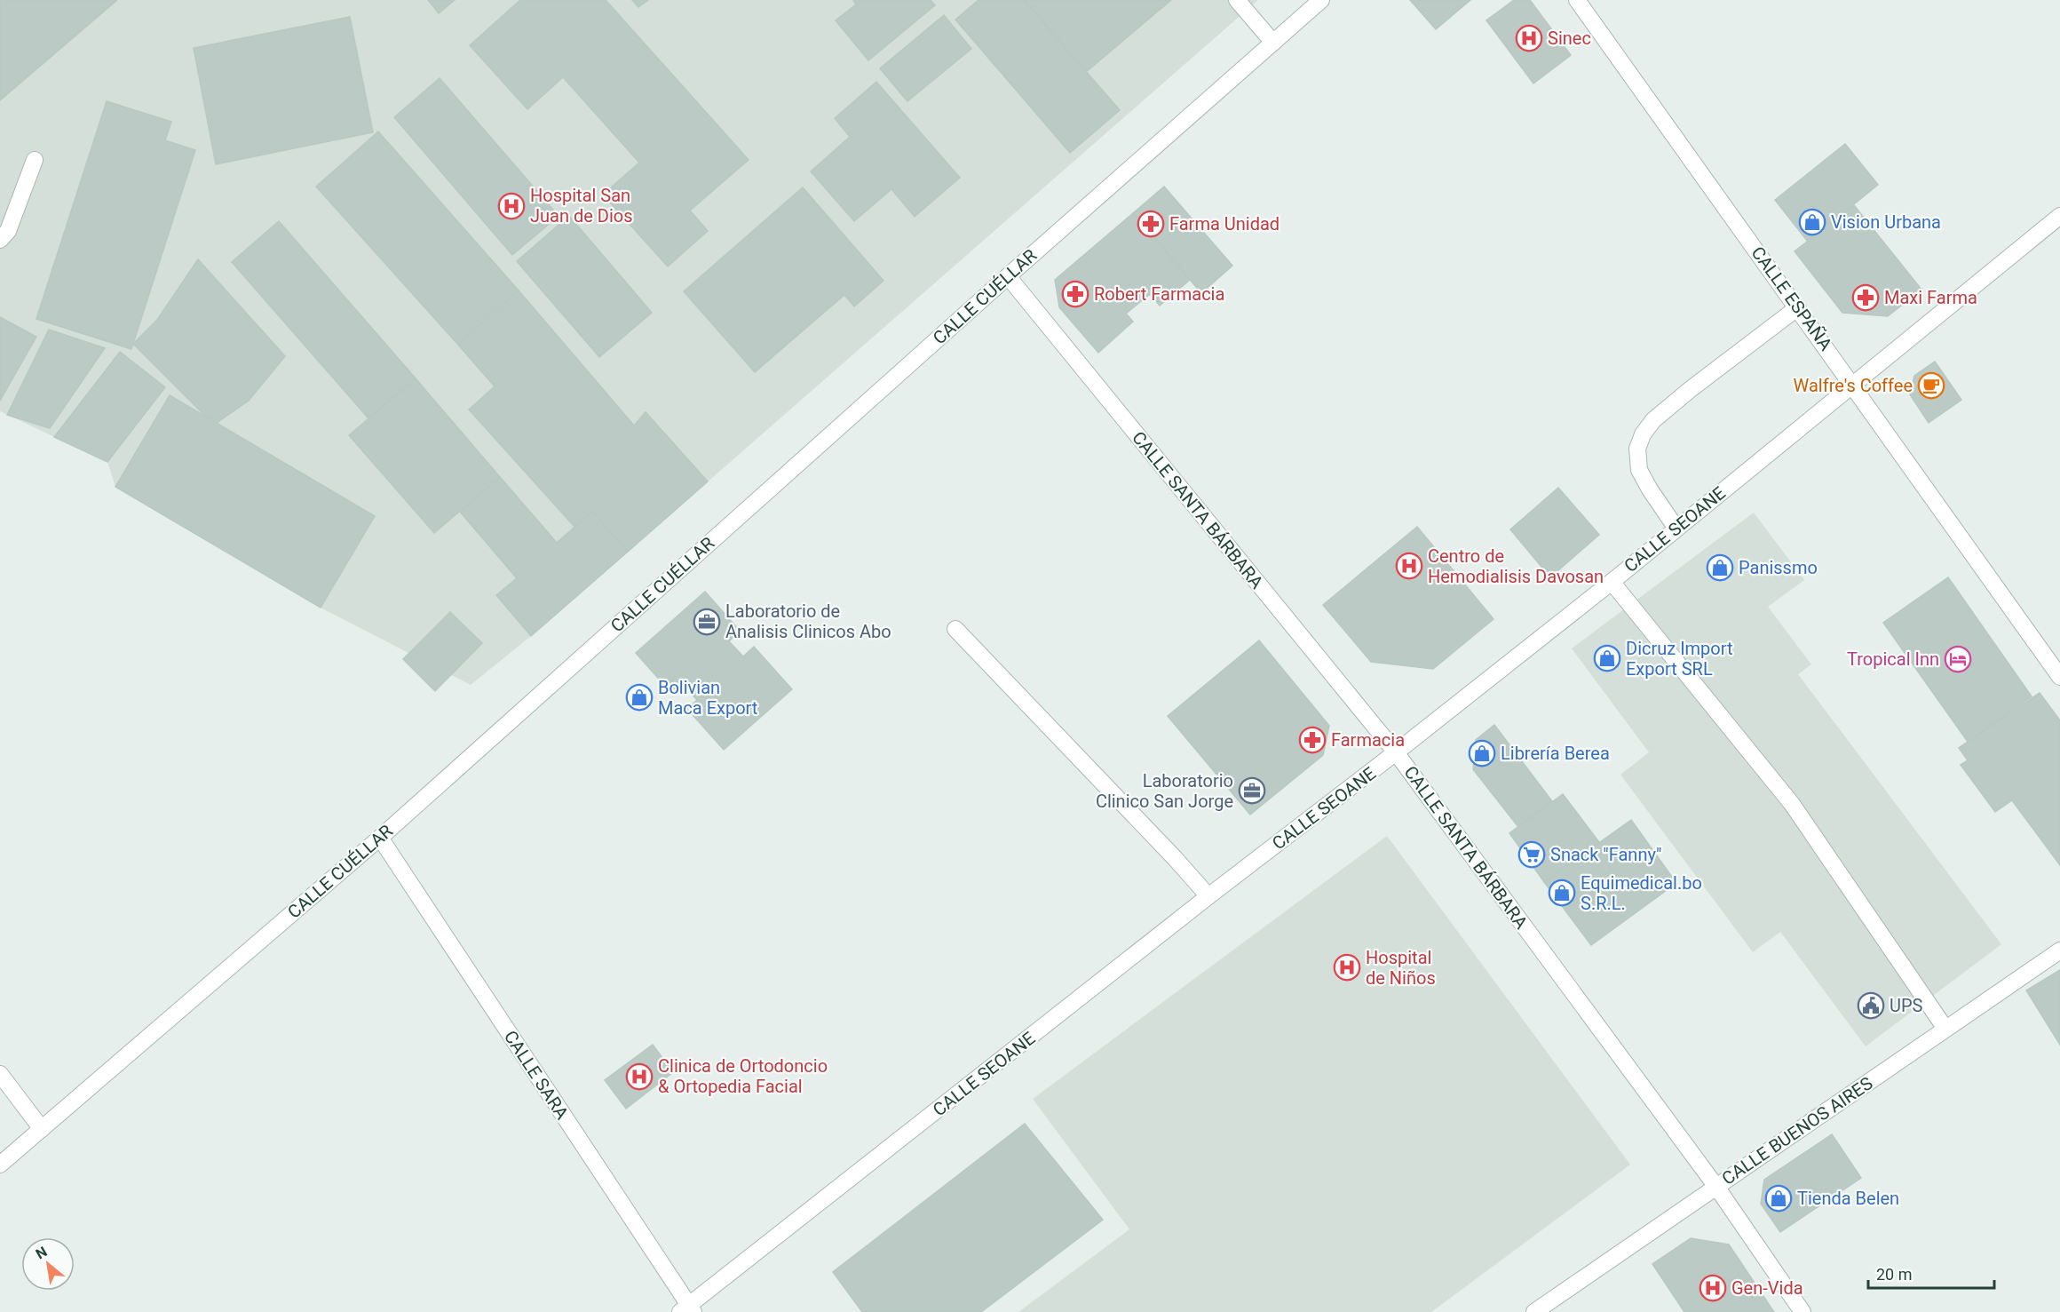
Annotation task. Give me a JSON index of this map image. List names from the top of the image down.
{
  "streets": {
    "street": [
      "CALLE CUÉLLAR",
      "CALLE ESPAÑA",
      "CALLE SANTA BÁRBARA",
      "CALLE SEOANE",
      "CALLE SARA",
      "CALLE BUENOS AIRES"
    ]
  },
  "crossings": [
    ["CALLE CUÉLLAR", "CALLE SANTA BÁRBARA"],
    ["CALLE CUÉLLAR", "CALLE SARA"],
    ["CALLE ESPAÑA", "CALLE SEOANE"],
    ["CALLE SANTA BÁRBARA", "CALLE SEOANE"],
    ["CALLE SANTA BÁRBARA", "CALLE BUENOS AIRES"],
    ["CALLE SEOANE", "CALLE SARA"]
  ],
  "places": {
    "hospital": [
      "Sinec",
      "Hospital San Juan de Dios",
      "Centro de Hemodialisis Davosan",
      "Hospital de Niños",
      "Clinica de Ortodoncio & Ortopedia Facial",
      "Gen-Vida"
    ],
    "shop": [
      "Vision Urbana",
      "Panissmo",
      "Dicruz Import Export SRL",
      "Bolivian Maca Export",
      "Librería Berea",
      "Equimedical.bo S.R.L.",
      "Tienda Belen"
    ],
    "pharmacy": [
      "Farma Unidad",
      "Robert Farmacia",
      "Maxi Farma",
      "Farmacia"
    ],
    "cafe": ["Walfre's Coffee"],
    "office": ["Laboratorio de Analisis Clinicos Abo", "Laboratorio Clinico San Jorge"],
    "hotel": ["Tropical Inn"],
    "supermarket": ["Snack \"Fanny\""],
    "public building": ["UPS"]
  },
  "scale_bar": "20 m",
  "north": "top left"
}
